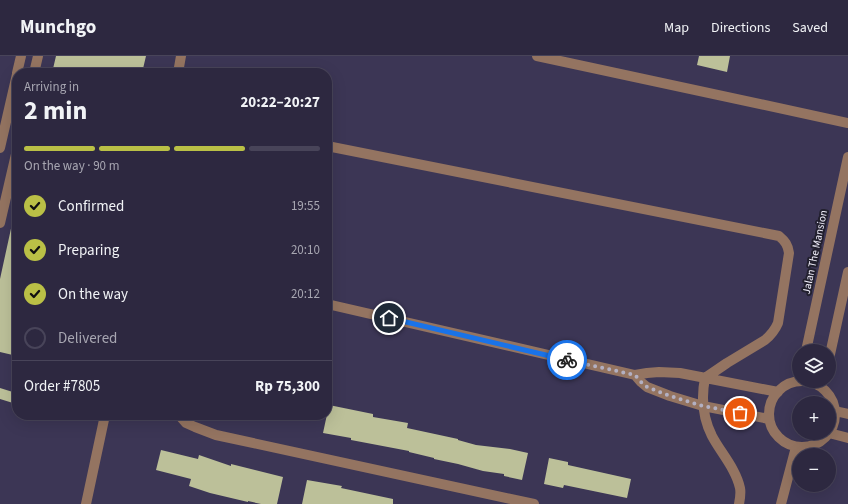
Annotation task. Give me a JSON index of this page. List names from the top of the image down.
{
  "streets": {
    "street": ["Jalan The Mansion"]
  },
  "page": {
    "header": "Munchgo",
    "nav": ["Map", "Directions", "Saved"],
    "heading": ["2 min", "Arriving in", "20:22–20:27"],
    "panel": ["Order #7805", "Rp 75,300"],
    "bar": "On the way · 90 m",
    "list": [
      ["Confirmed", "19:55"],
      ["Preparing", "20:10"],
      ["On the way", "20:12"],
      "Delivered"
    ],
    "map_buttons": ["+", "−"]
  }
}
